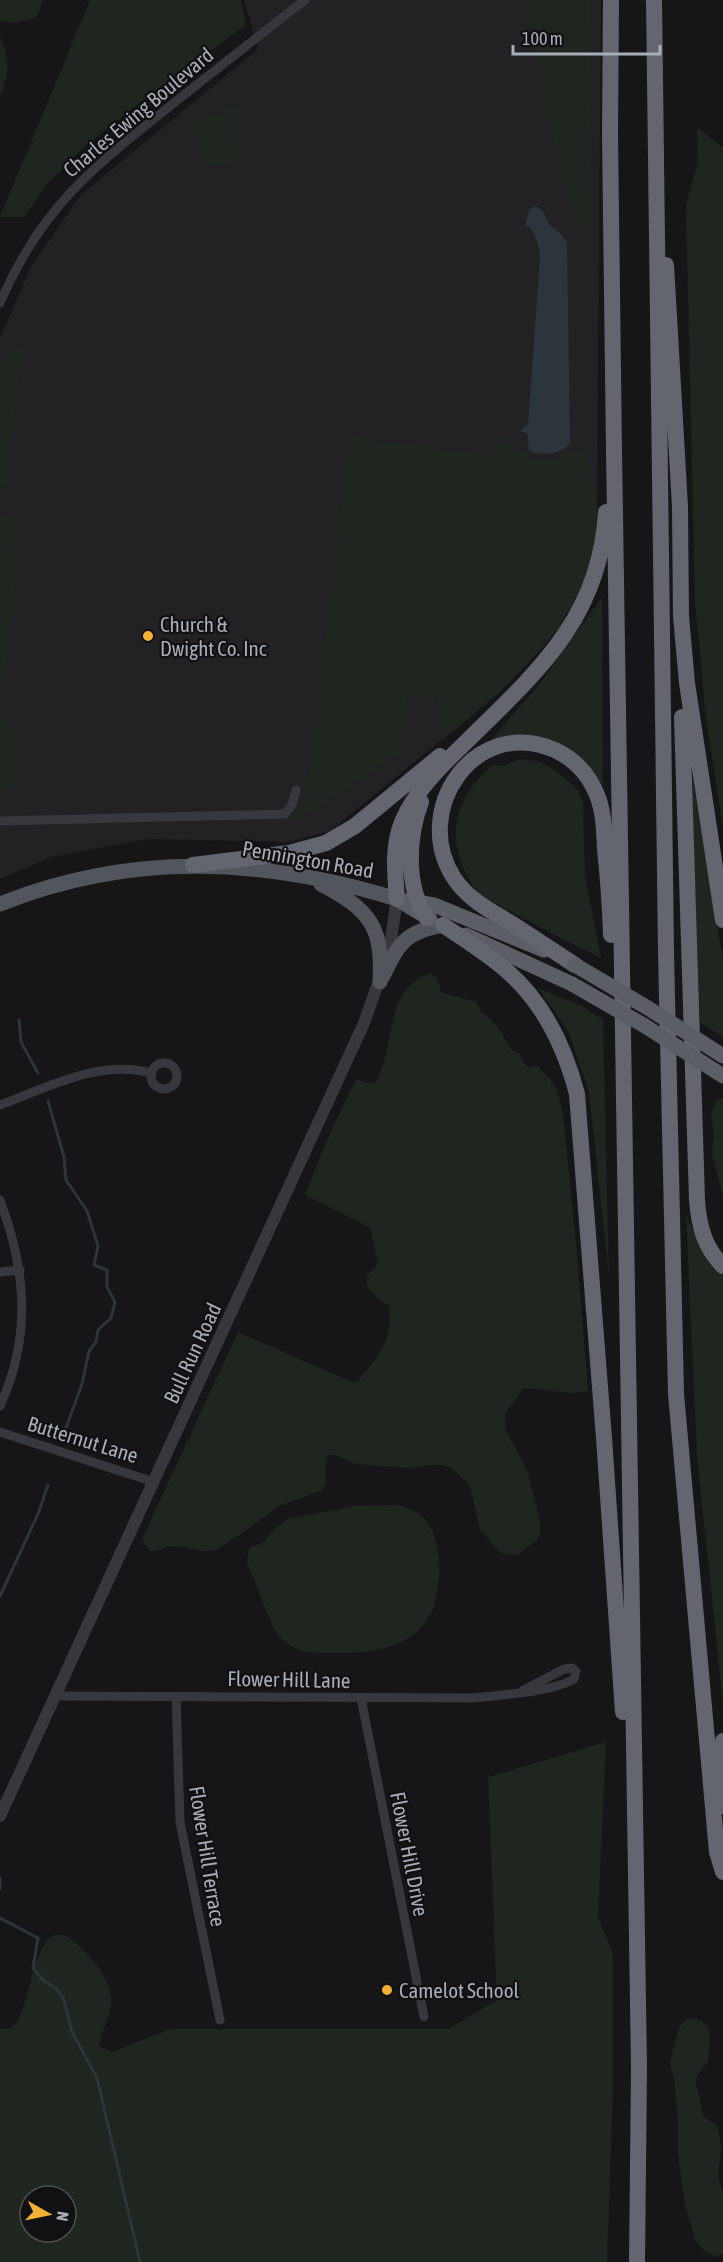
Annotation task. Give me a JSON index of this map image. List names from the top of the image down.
{
  "streets": {
    "highway": ["Pennington Road"],
    "street": [
      "Charles Ewing Boulevard",
      "Bull Run Road",
      "Butternut Lane",
      "Flower Hill Lane",
      "Flower Hill Drive",
      "Flower Hill Terrace"
    ]
  },
  "crossings": [
    ["Pennington Road", "Bull Run Road"],
    ["Bull Run Road", "Butternut Lane"],
    ["Bull Run Road", "Flower Hill Lane"],
    ["Flower Hill Lane", "Flower Hill Drive"],
    ["Flower Hill Lane", "Flower Hill Terrace"]
  ],
  "places": ["Church & Dwight Co. Inc", "Camelot School"],
  "scale_bar": "100 m",
  "north": "right"
}
